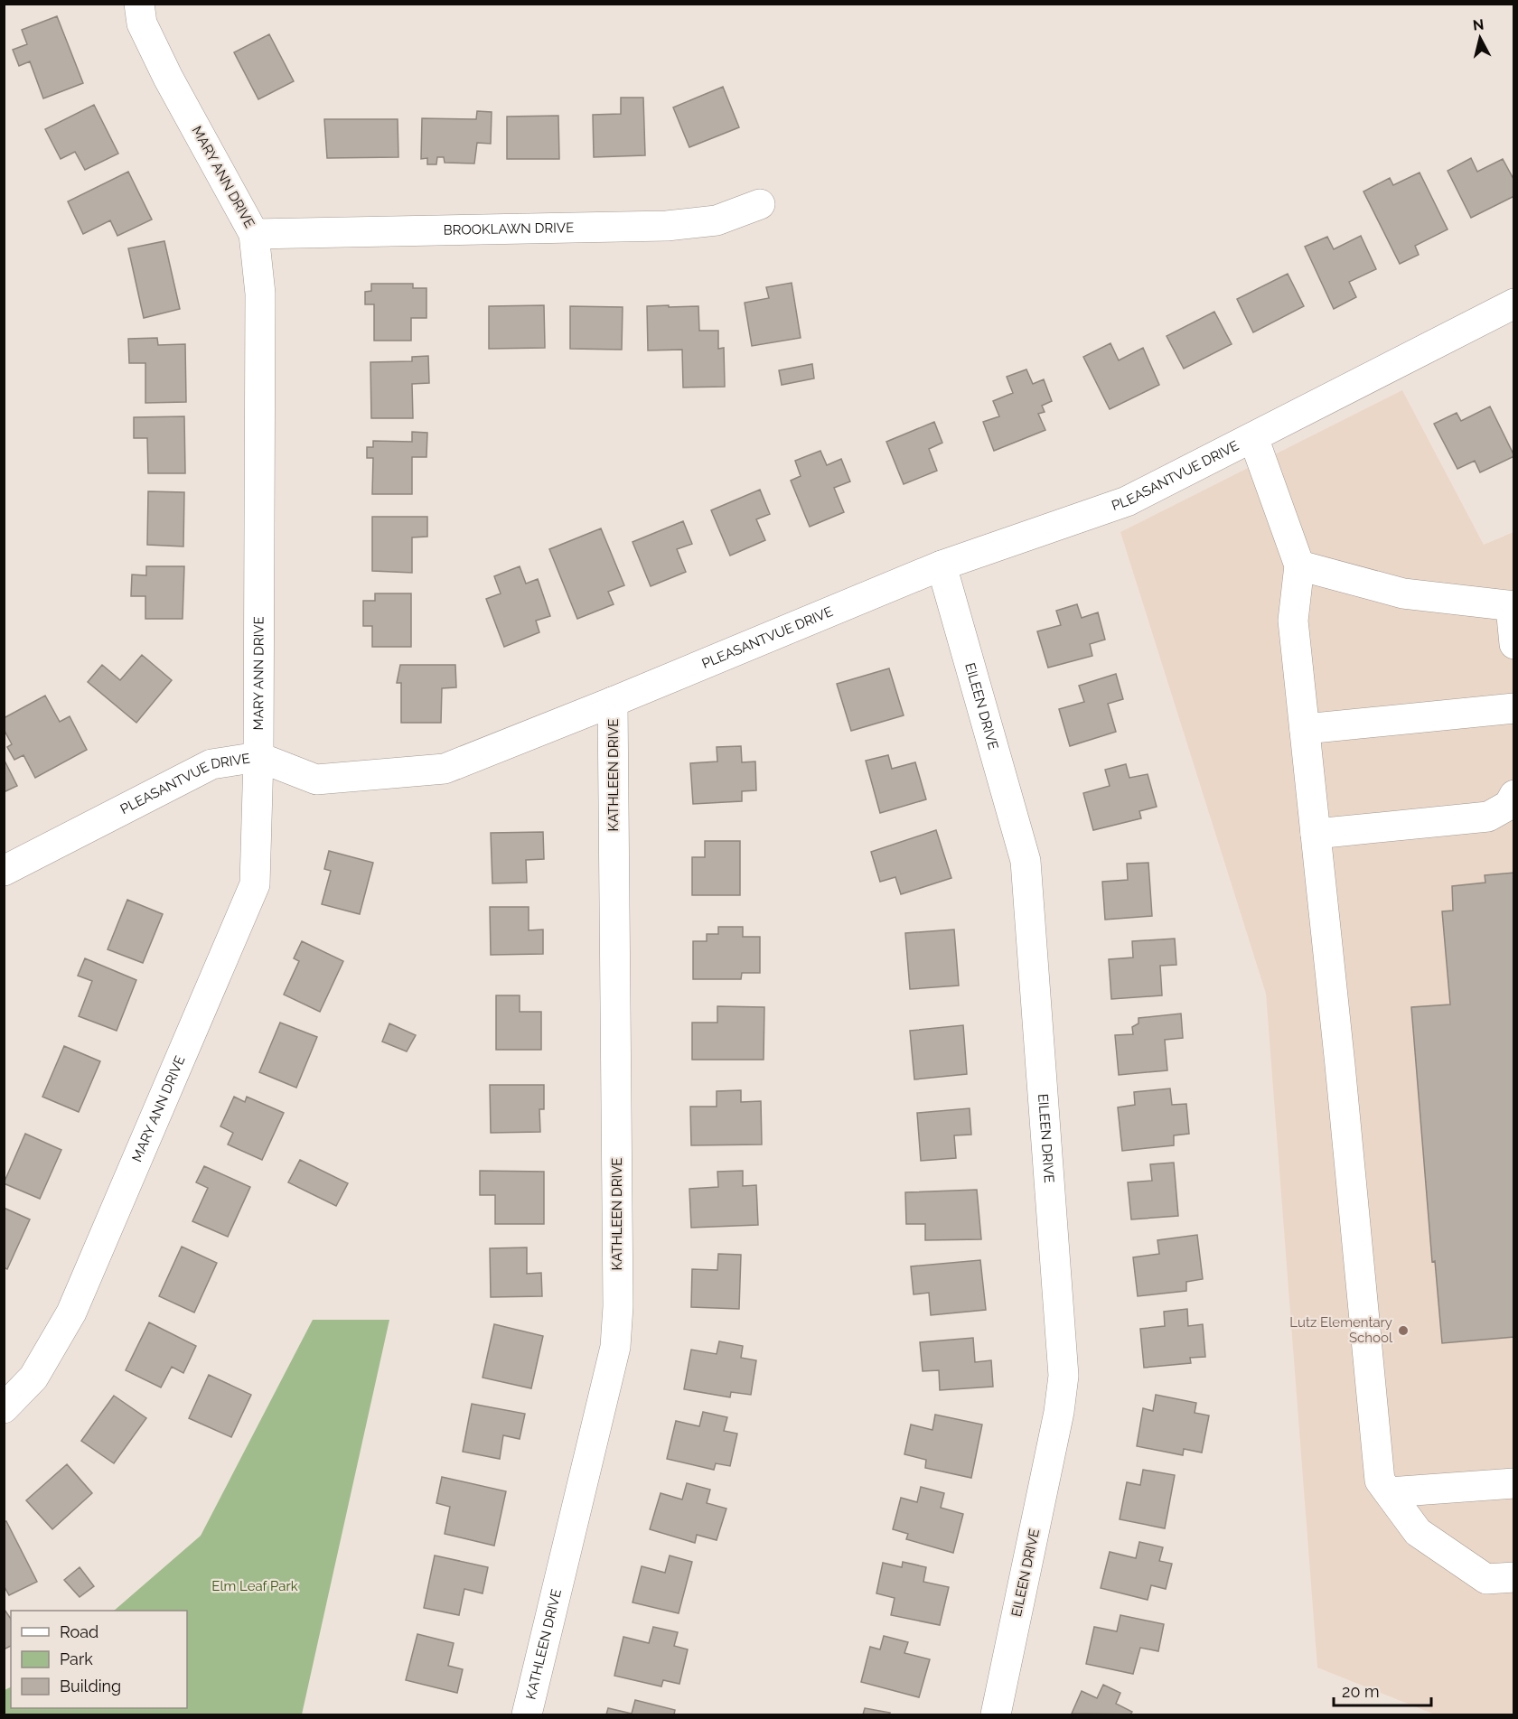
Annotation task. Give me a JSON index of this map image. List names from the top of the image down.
{
  "streets": {
    "street": [
      "MARY ANN DRIVE",
      "BROOKLAWN DRIVE",
      "PLEASANTVUE DRIVE",
      "EILEEN DRIVE",
      "KATHLEEN DRIVE"
    ]
  },
  "crossings": [
    ["MARY ANN DRIVE", "BROOKLAWN DRIVE"],
    ["MARY ANN DRIVE", "PLEASANTVUE DRIVE"],
    ["PLEASANTVUE DRIVE", "EILEEN DRIVE"],
    ["PLEASANTVUE DRIVE", "KATHLEEN DRIVE"]
  ],
  "parks": ["Elm Leaf Park"],
  "places": ["Lutz Elementary School"],
  "legend": ["Road", "Park", "Building"],
  "scale_bar": "20 m",
  "north": "top"
}
